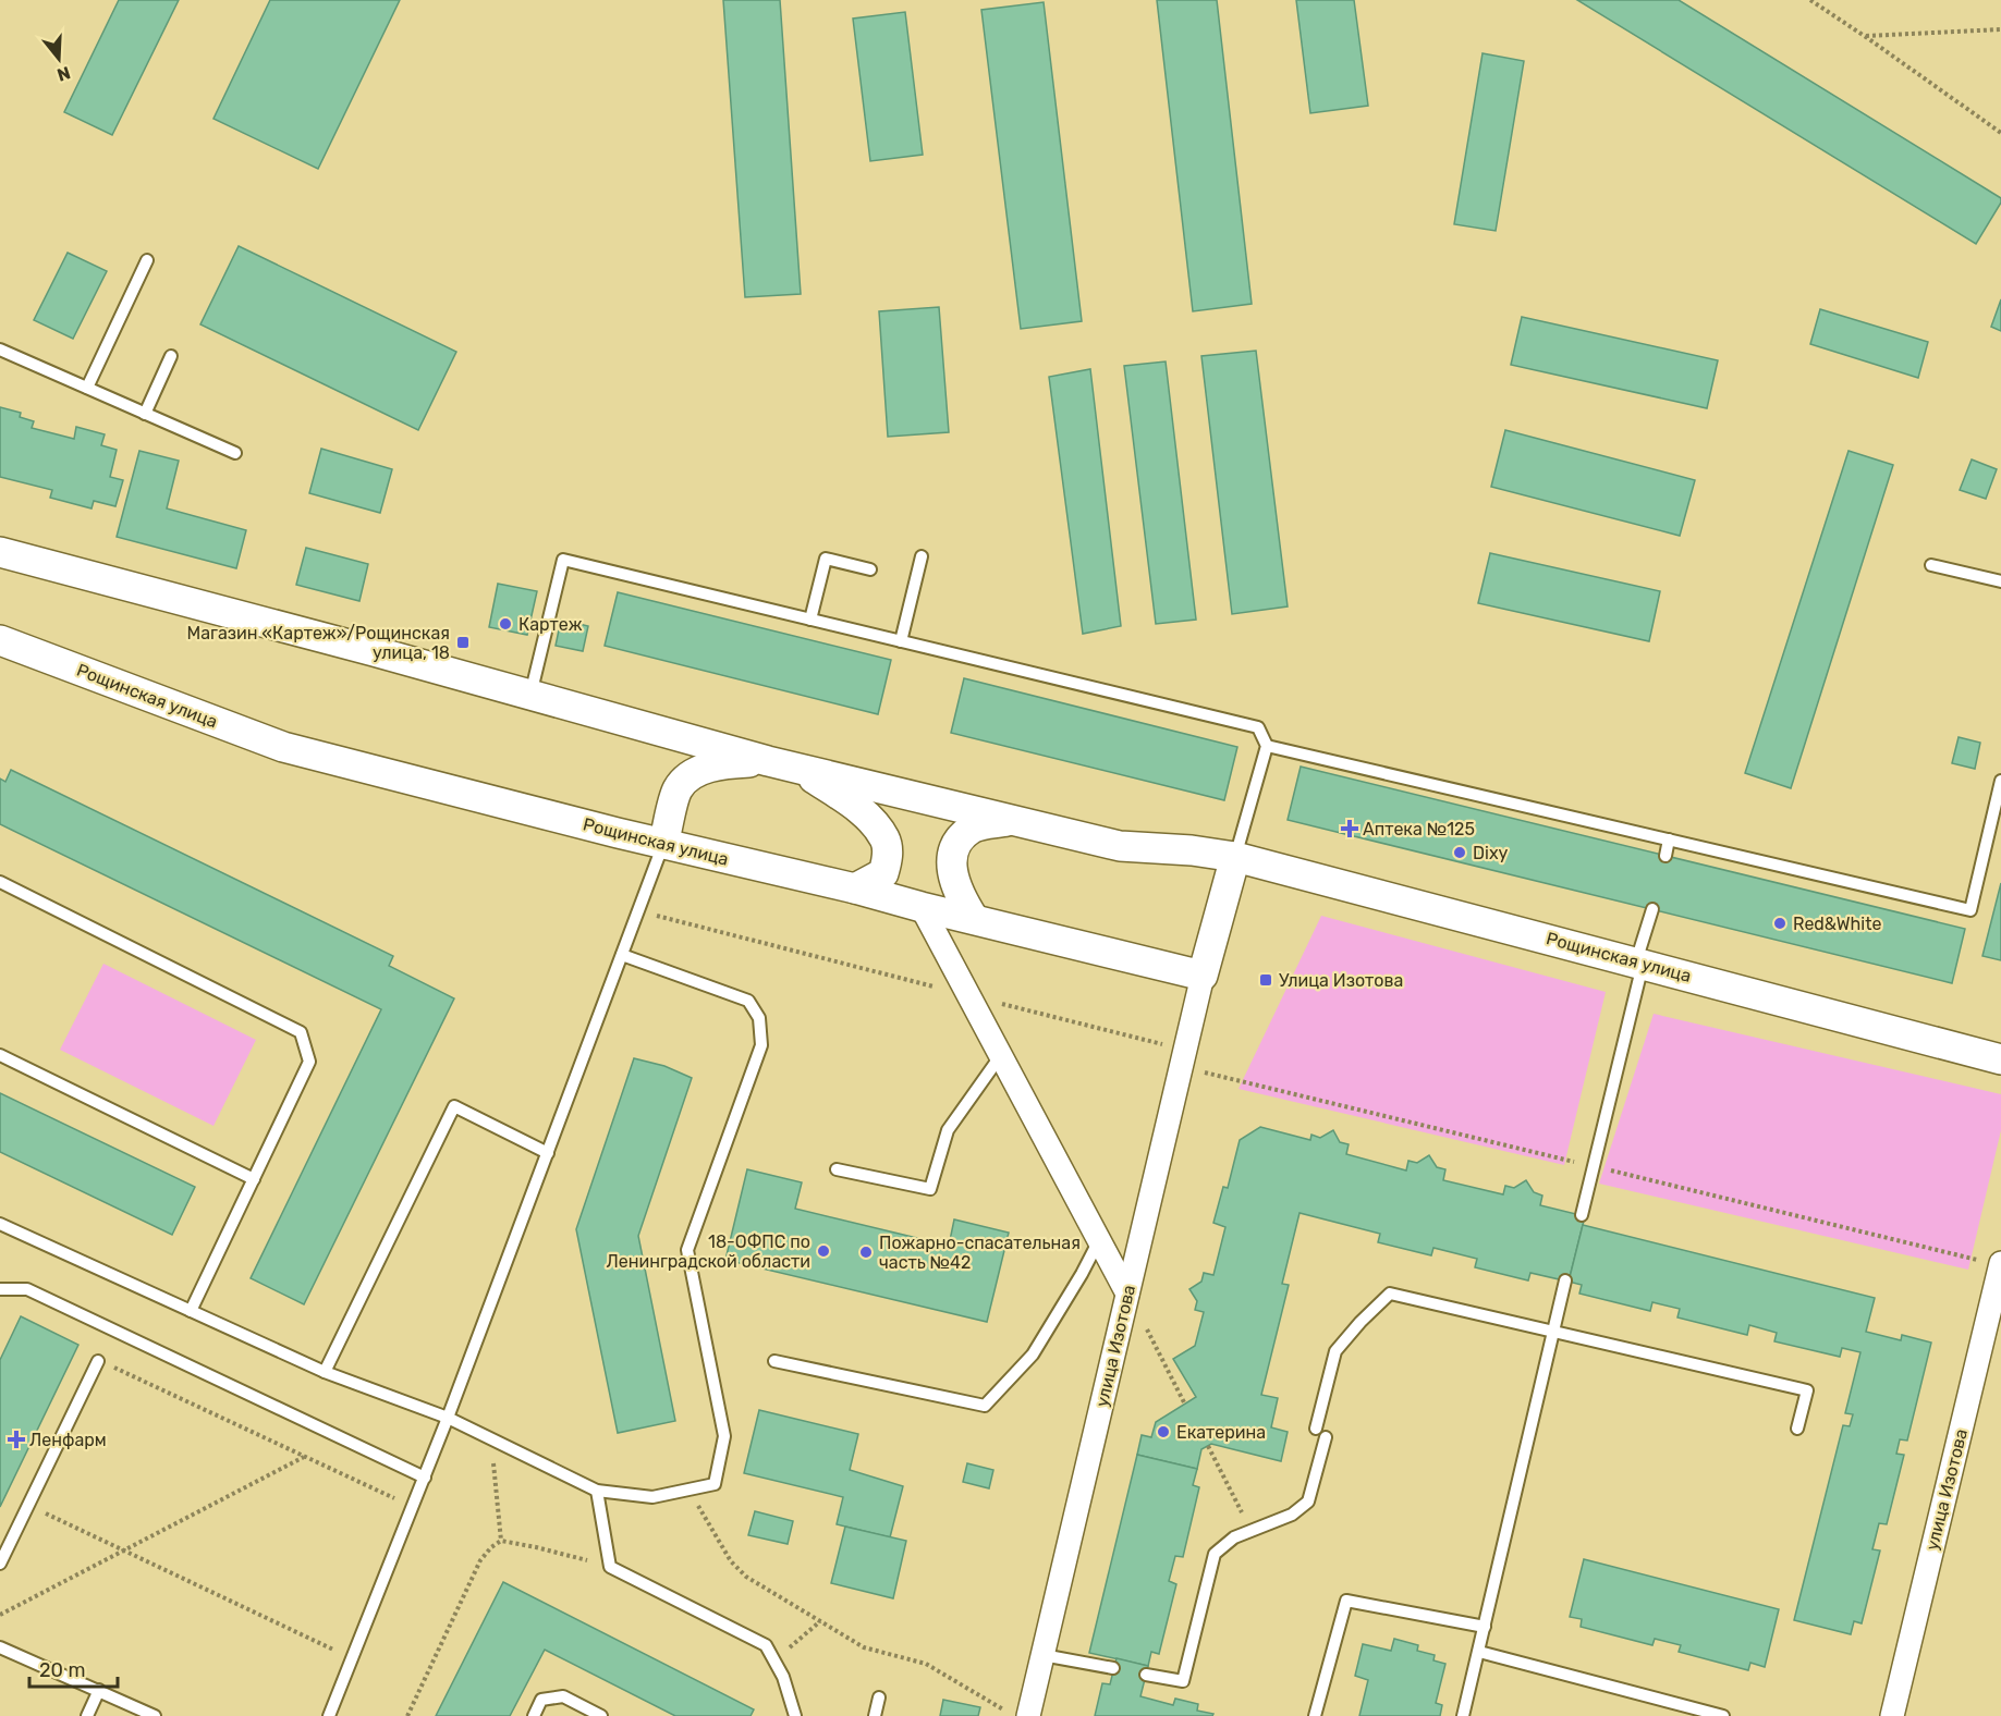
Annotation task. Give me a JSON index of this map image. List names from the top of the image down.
{
  "streets": {
    "street": ["Рощинская улица", "улица Изотова"]
  },
  "crossings": [
    ["Рощинская улица", "улица Изотова"]
  ],
  "places": {
    "other": [
      "Картеж",
      "Dixy",
      "Red&White",
      "18-ОФПС по Ленинградской области",
      "Пожарно-спасательная часть №42",
      "Екатерина"
    ],
    "transit": ["Магазин «Картеж»/Рощинская улица, 18", "Улица Изотова"],
    "health": ["Аптека №125", "Ленфарм"]
  },
  "scale_bar": "20 m",
  "north": "bottom"
}
